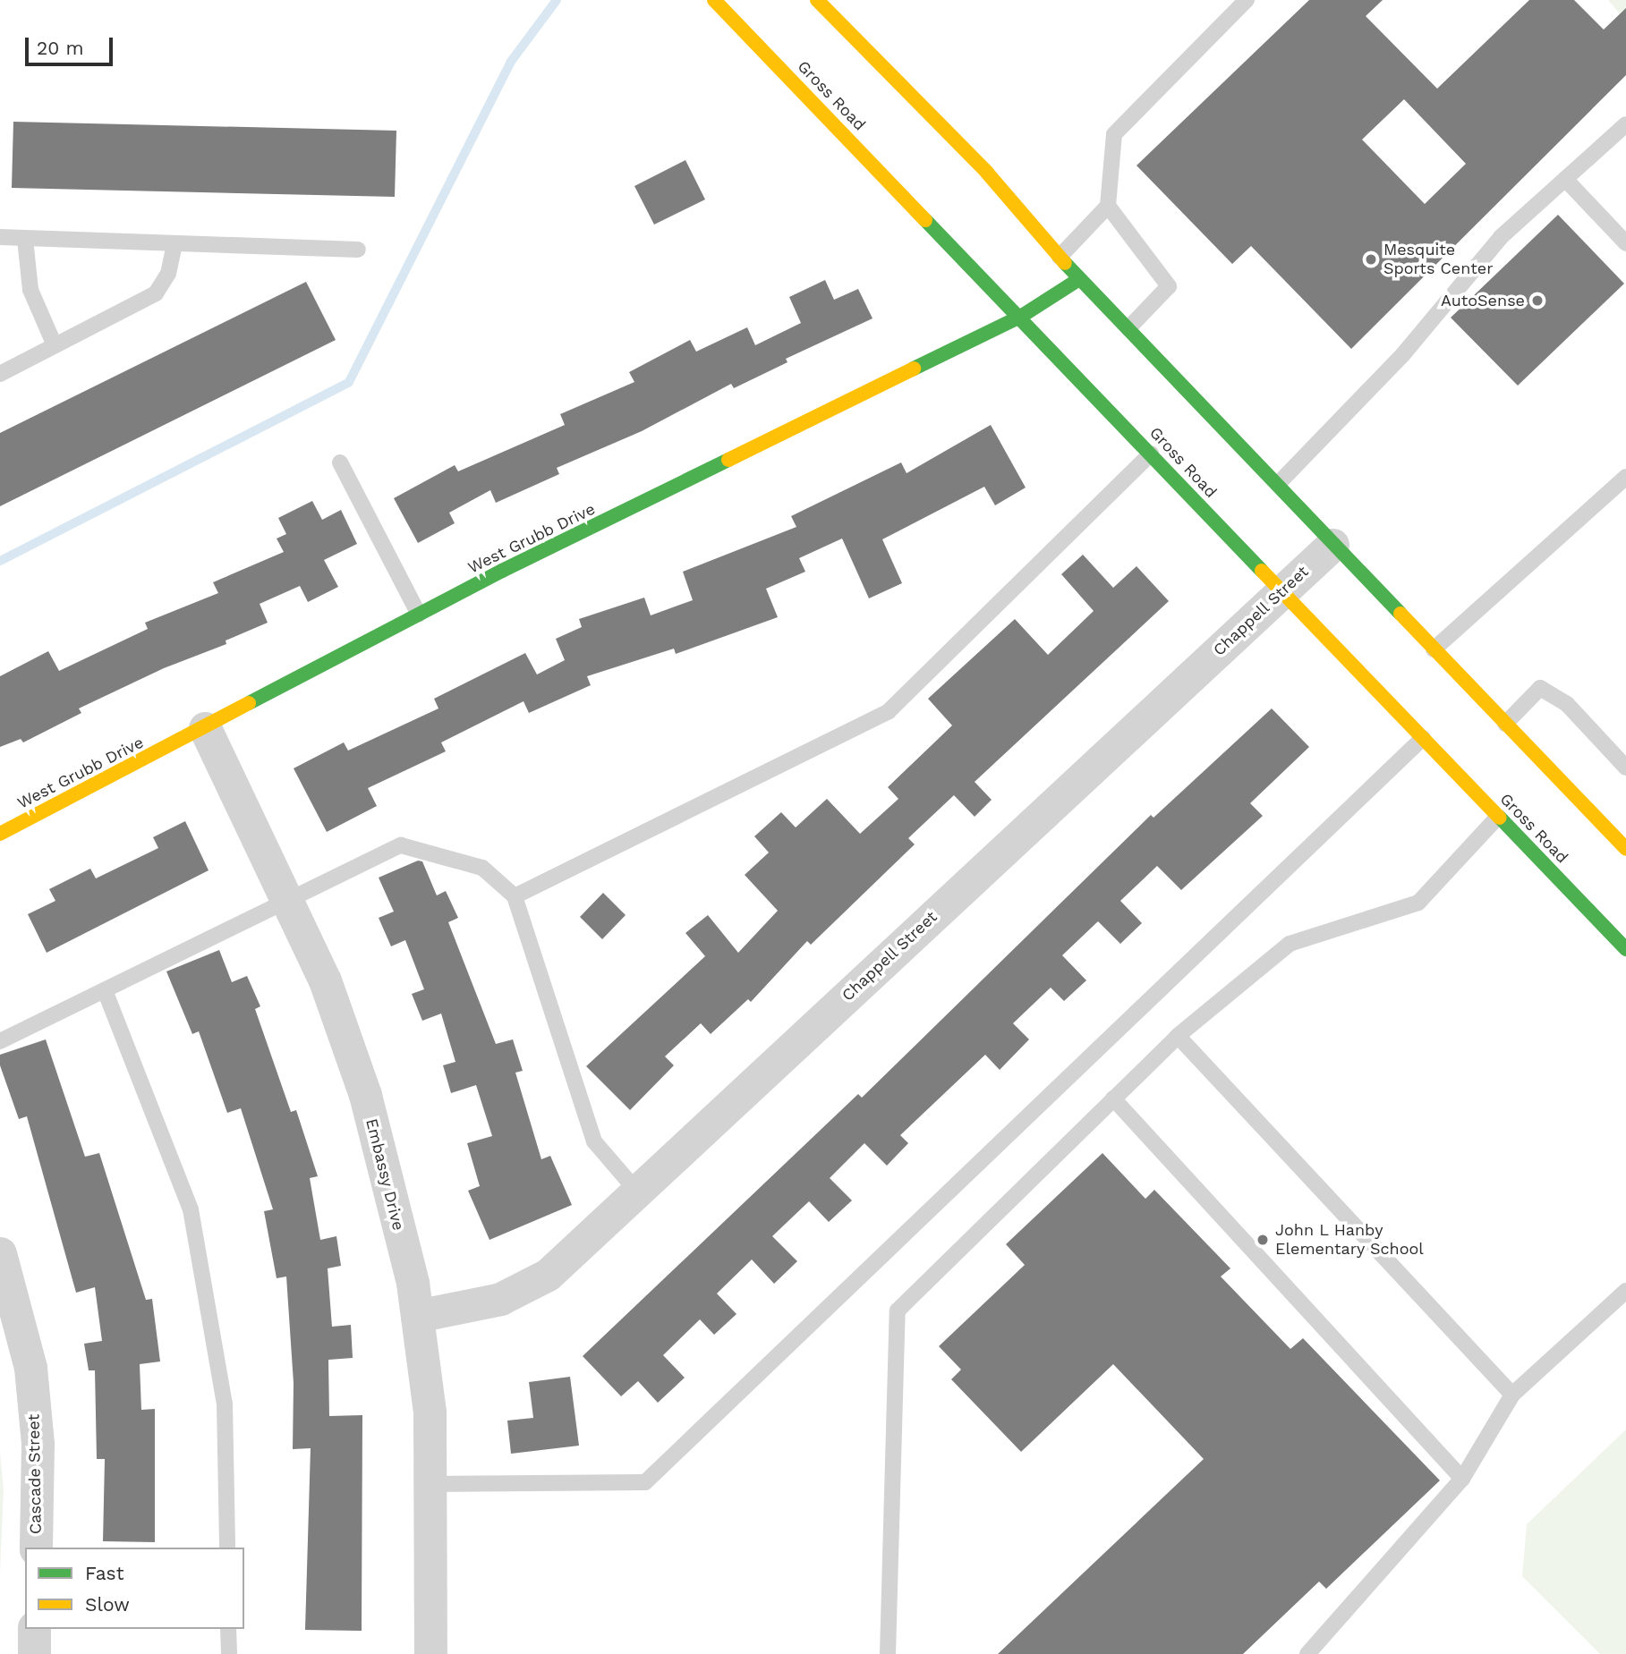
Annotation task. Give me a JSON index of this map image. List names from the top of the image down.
{
  "streets": {
    "main road": ["Gross Road", "West Grubb Drive"],
    "street": ["Chappell Street", "Embassy Drive", "Cascade Street"]
  },
  "crossings": [
    ["Gross Road", "West Grubb Drive"],
    ["Gross Road", "Chappell Street"],
    ["West Grubb Drive", "Embassy Drive"],
    ["Chappell Street", "Embassy Drive"]
  ],
  "places": ["Mesquite Sports Center", "AutoSense", "John L Hanby Elementary School"],
  "legend": ["Fast", "Slow"],
  "scale_bar": "20 m"
}
